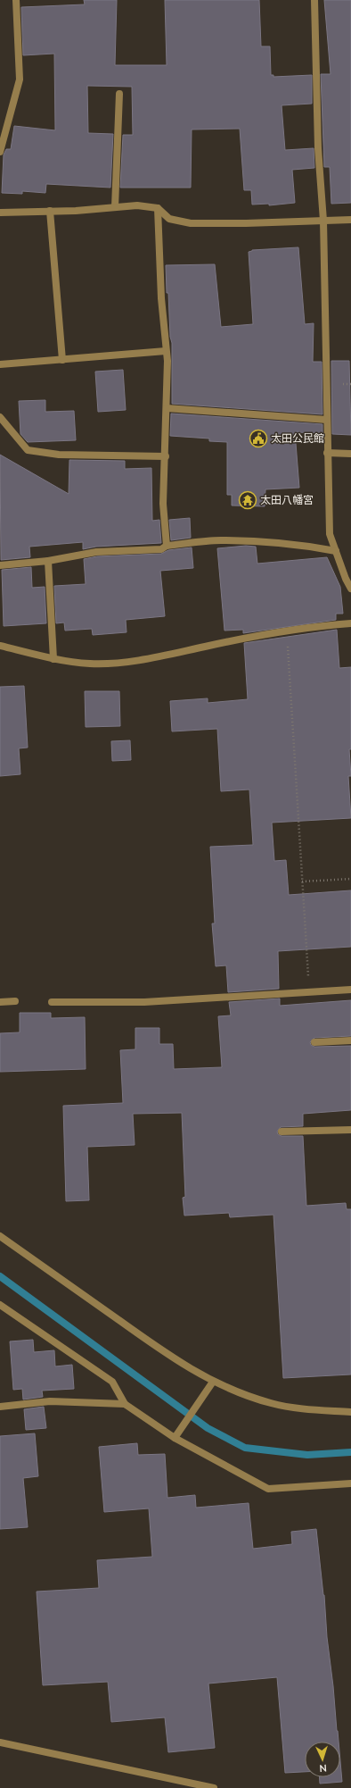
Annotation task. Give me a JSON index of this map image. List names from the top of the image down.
{
  "places": {
    "public building": ["太田公民館"],
    "temple": ["太田八幡宮"]
  },
  "north": "bottom"
}
